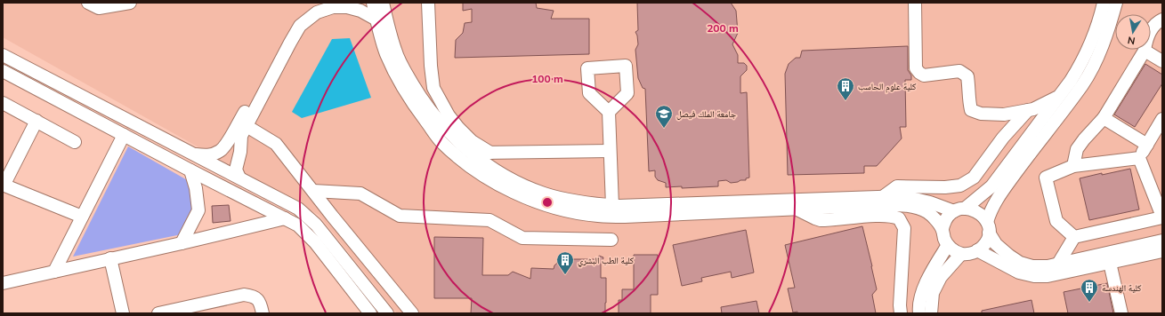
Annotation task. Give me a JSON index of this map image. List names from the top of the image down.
{
  "places": {
    "building": ["كلية علوم الحاسب", "كلية الطب البشري", "كلية الهندسة"],
    "school or university": ["جامعة الملك فيصل"]
  },
  "north": "bottom",
  "rings": ["200 m", "100 m"]
}
